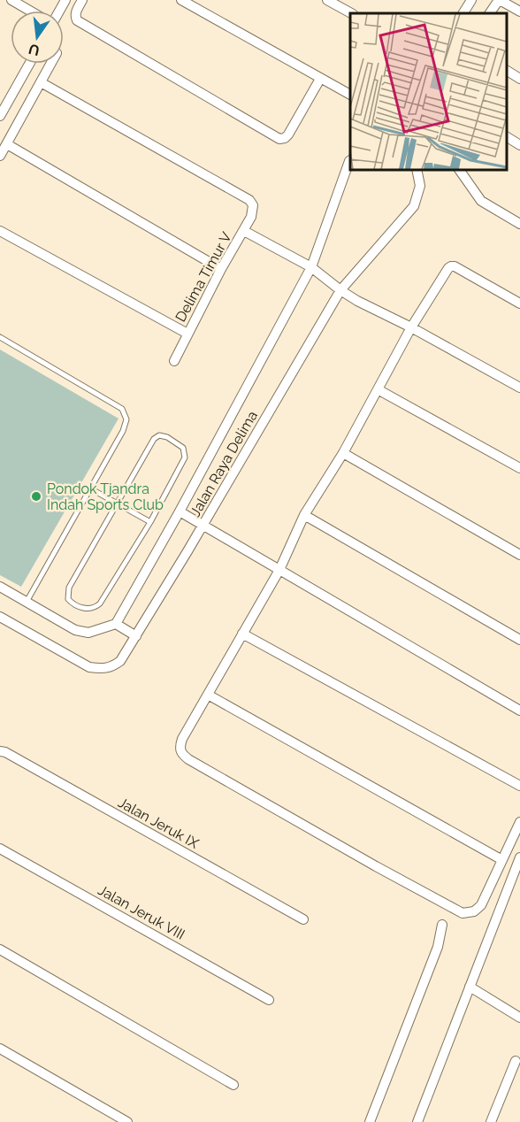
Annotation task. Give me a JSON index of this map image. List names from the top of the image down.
{
  "streets": {
    "street": [
      "Delima Timur V",
      "Jalan Raya Delima",
      "Jalan Jeruk IX",
      "Jalan Jeruk VIII"
    ]
  },
  "places": ["Pondok Tjandra Indah Sports Club"],
  "north": "bottom"
}
